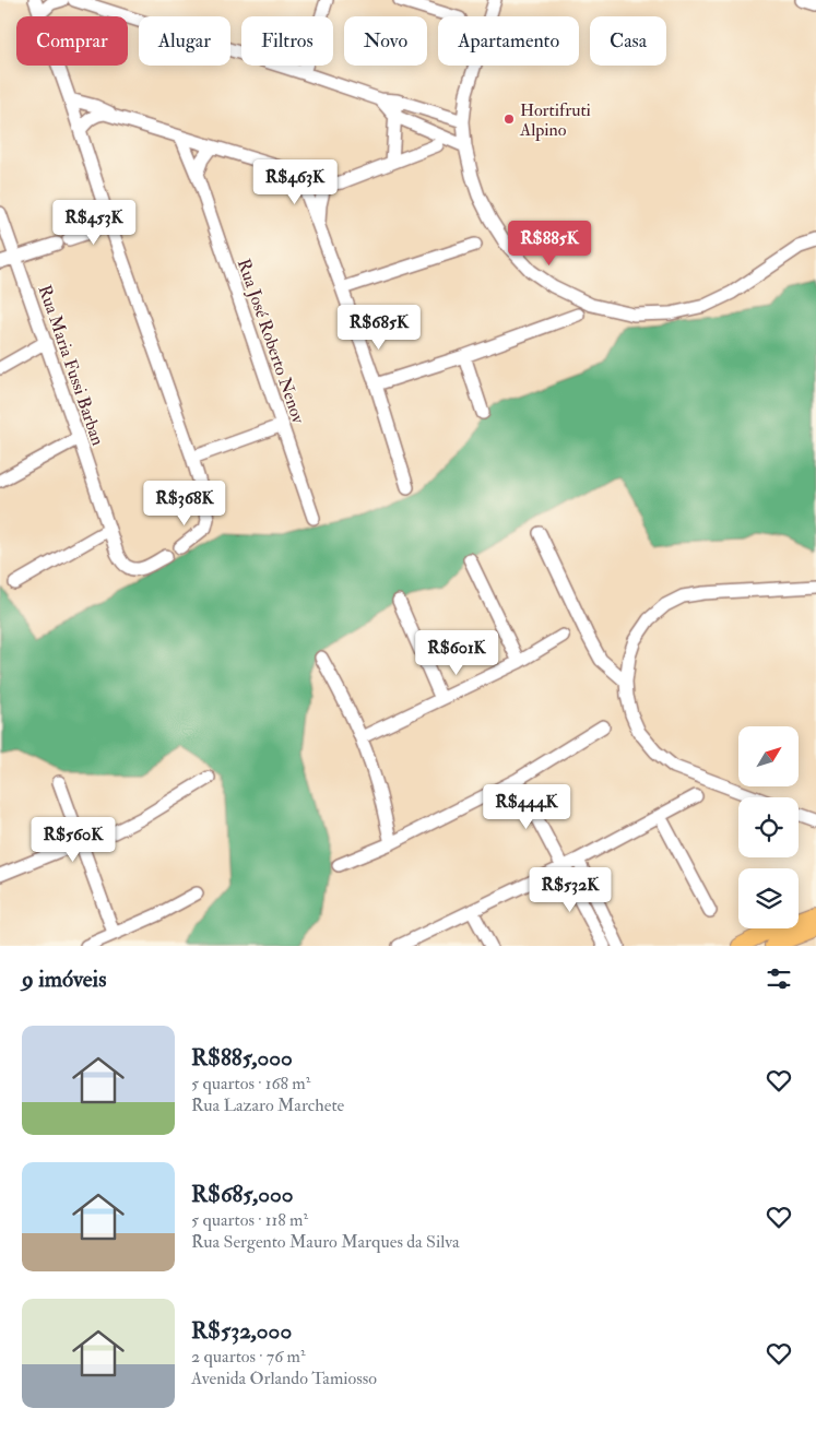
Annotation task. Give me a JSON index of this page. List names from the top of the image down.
{
  "streets": {
    "street": ["Rua José Roberto Nenov", "Rua Maria Fussi Barban"]
  },
  "places": ["Hortifruti Alpino"],
  "north": "top right",
  "page": {
    "chip": [
      "Comprar",
      "Alugar",
      "Filtros",
      "Novo",
      "Apartamento",
      "Casa"
    ],
    "price": [
      "R$463K",
      "R$453K",
      "R$885K",
      "R$685K",
      "R$368K",
      "R$601K",
      "R$444K",
      "R$560K",
      "R$532K"
    ],
    "heading": "9 imóveis",
    "list": [
      {
        "name": "R$885,000",
        "note": "5 quartos · 168 m² · Rua Lazaro Marchete"
      },
      {
        "name": "R$685,000",
        "note": "5 quartos · 118 m² · Rua Sergento Mauro Marques da Silva"
      },
      {
        "name": "R$532,000",
        "note": "2 quartos · 76 m² · Avenida Orlando Tamiosso"
      }
    ]
  }
}
